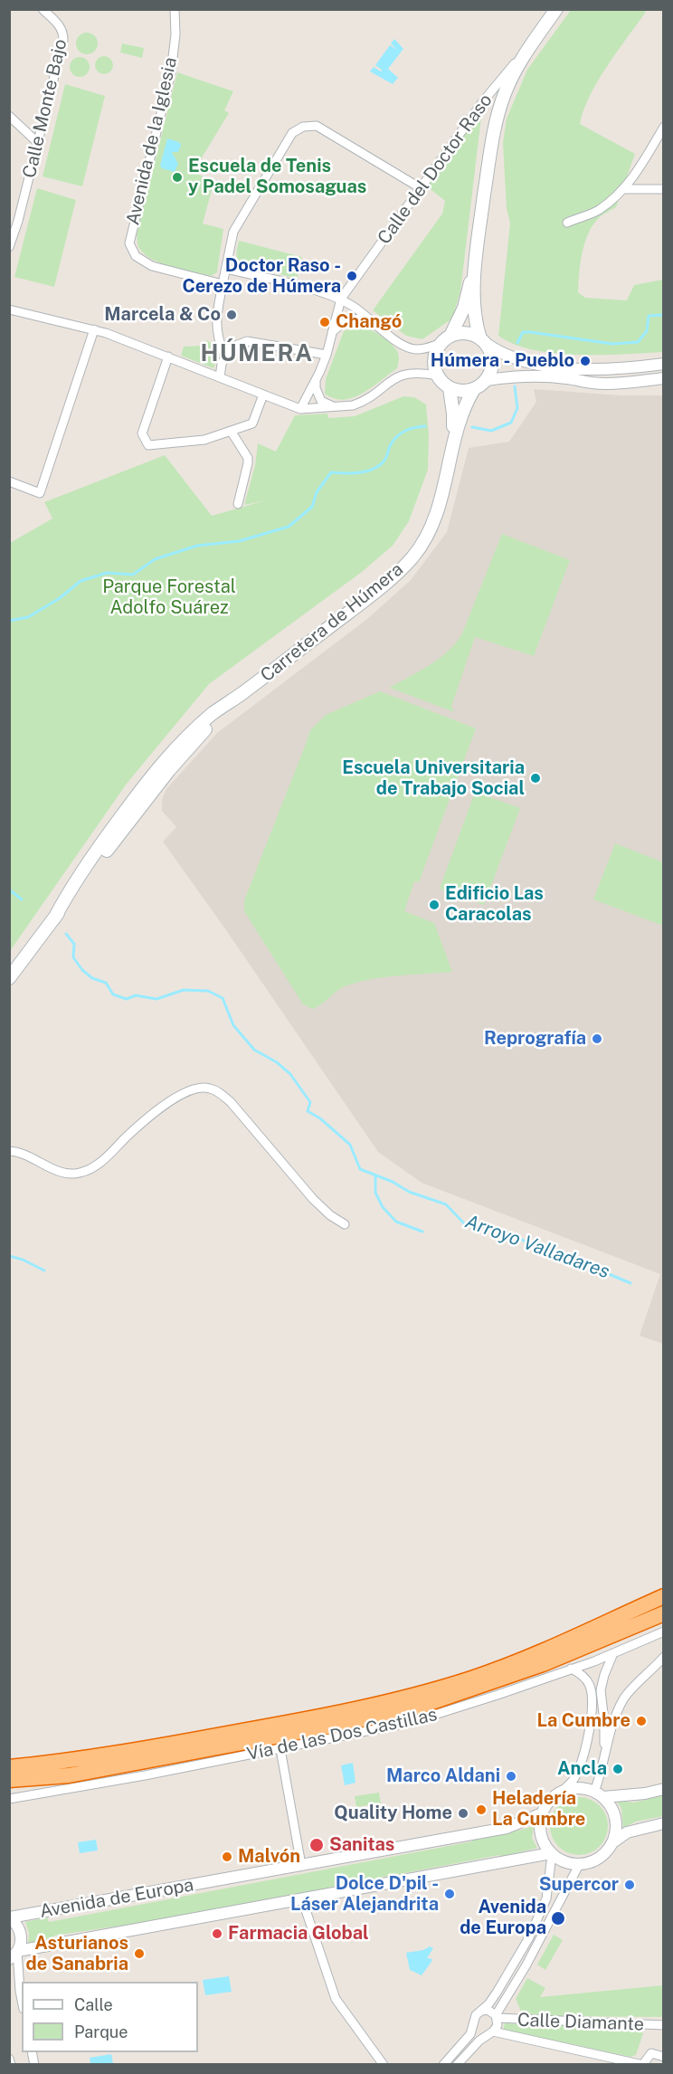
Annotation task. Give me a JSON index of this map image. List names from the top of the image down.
{
  "streets": {
    "main road": ["Carretera de Húmera"],
    "street": [
      "Calle Monte Bajo",
      "Avenida de la Iglesia",
      "Calle del Doctor Raso",
      "Vía de las Dos Castillas",
      "Avenida de Europa",
      "Calle Diamante"
    ]
  },
  "districts": ["HÚMERA"],
  "water": ["Arroyo Valladares"],
  "parks": ["Parque Forestal Adolfo Suárez"],
  "places": [
    "Escuela de Tenis y Padel Somosaguas",
    "Doctor Raso - Cerezo de Húmera",
    "Marcela & Co",
    "Changó",
    "Húmera - Pueblo",
    "Escuela Universitaria de Trabajo Social",
    "Edificio Las Caracolas",
    "Reprografía",
    "La Cumbre",
    "Ancla",
    "Marco Aldani",
    "Heladería La Cumbre",
    "Quality Home",
    "Sanitas",
    "Malvón",
    "Supercor",
    "Dolce D'pil - Láser Alejandrita",
    "Avenida de Europa",
    "Farmacia Global",
    "Asturianos de Sanabria"
  ],
  "legend": ["Calle", "Parque"]
}
